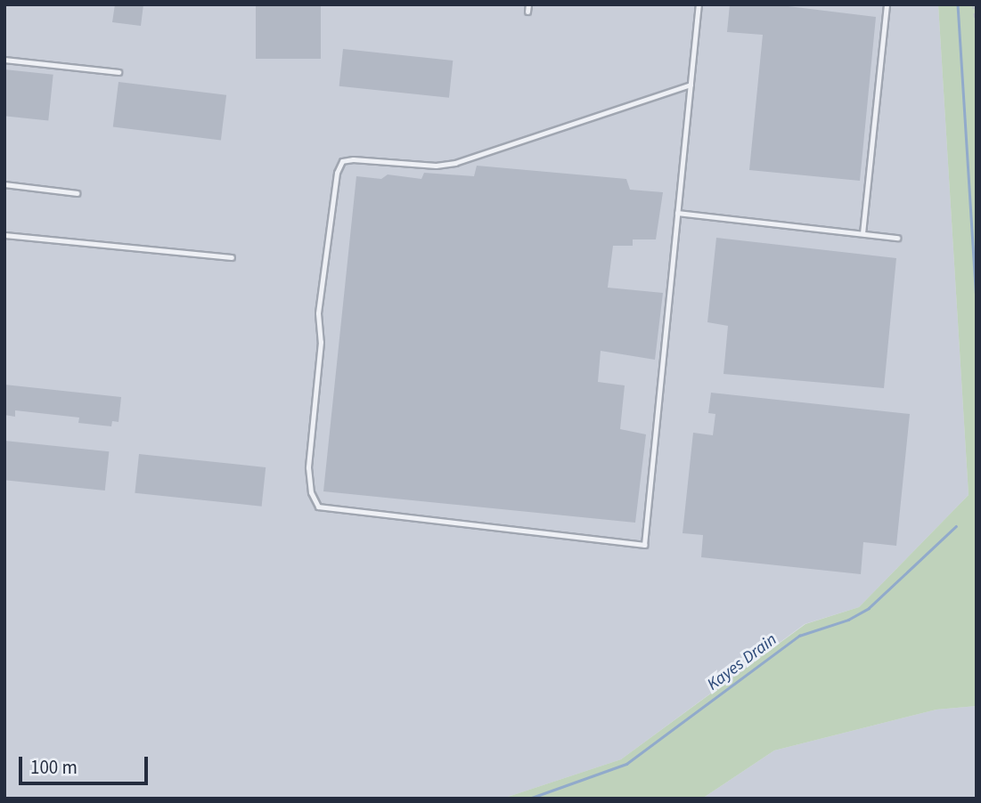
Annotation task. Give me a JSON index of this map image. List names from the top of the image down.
{
  "water": ["Kayes Drain"],
  "scale_bar": "100 m"
}
